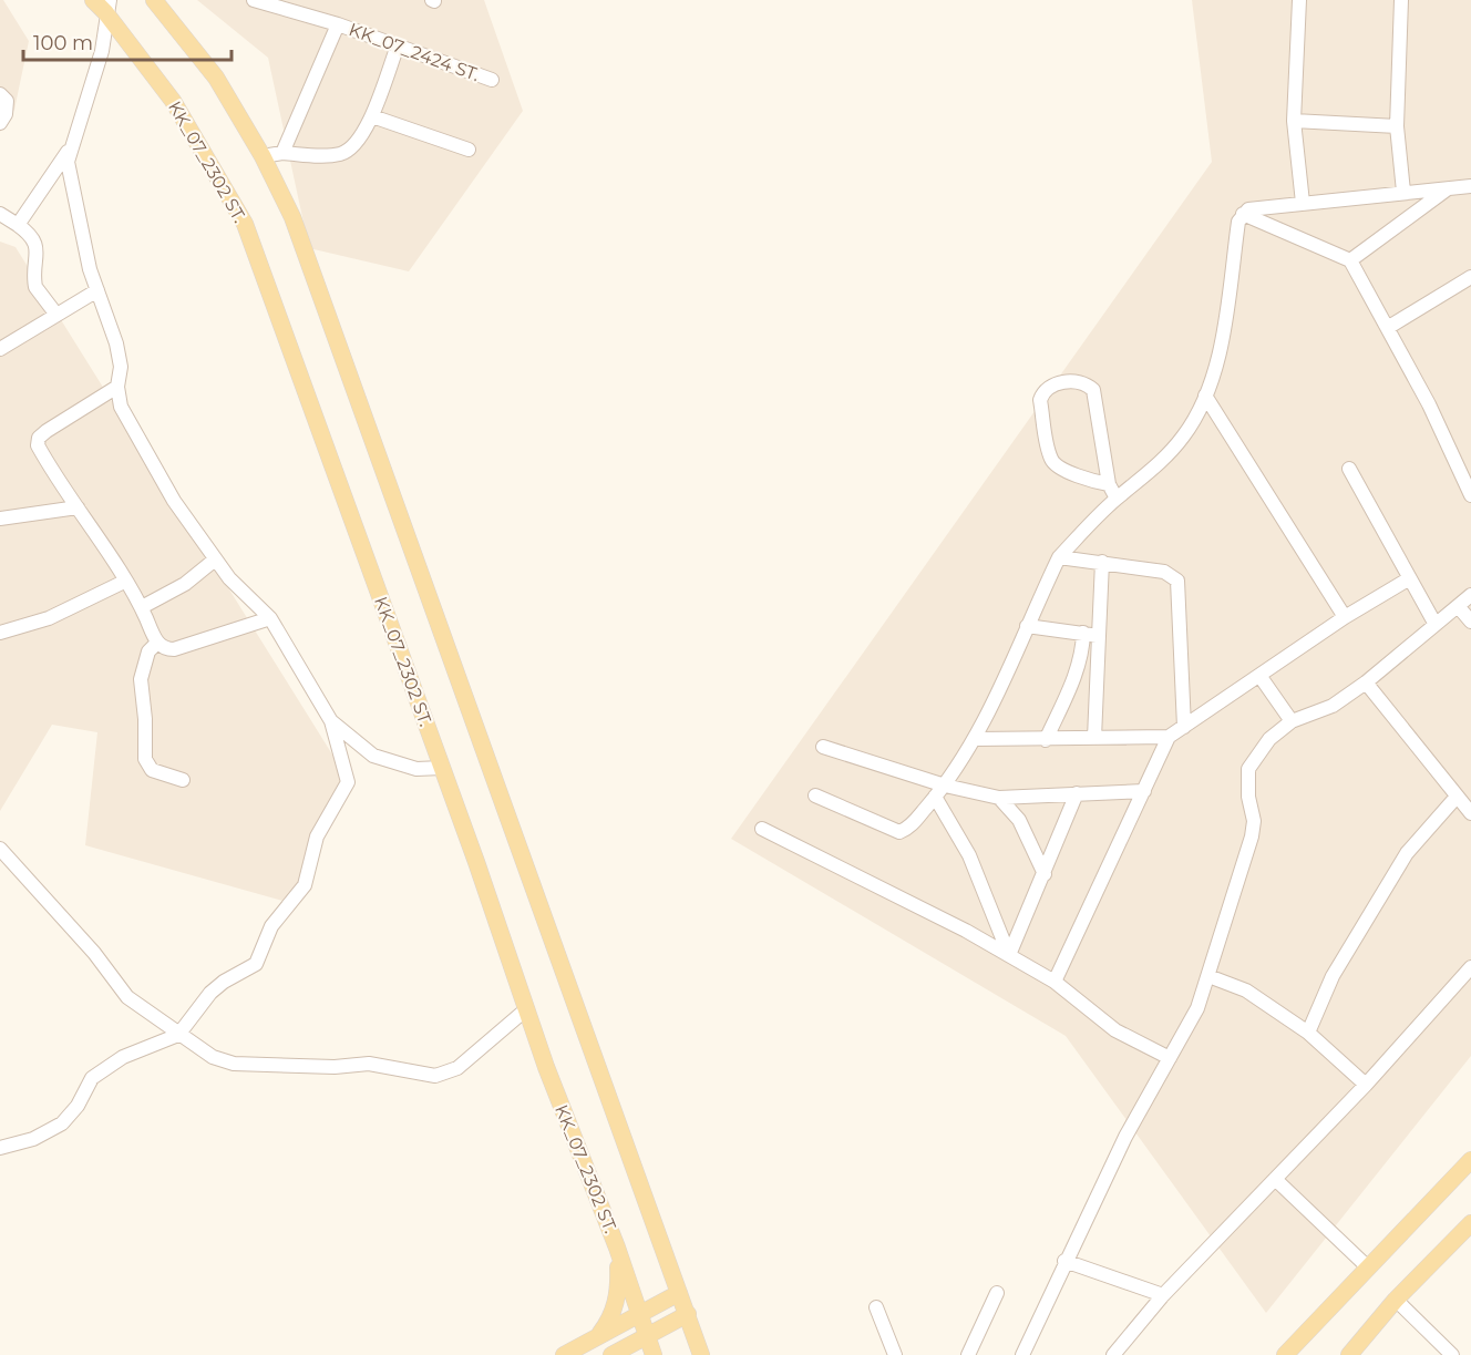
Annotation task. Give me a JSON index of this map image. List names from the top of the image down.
{
  "streets": {
    "main road": ["KK_07_2302 ST."],
    "street": ["KK_07_2424 ST."]
  },
  "scale_bar": "100 m"
}
